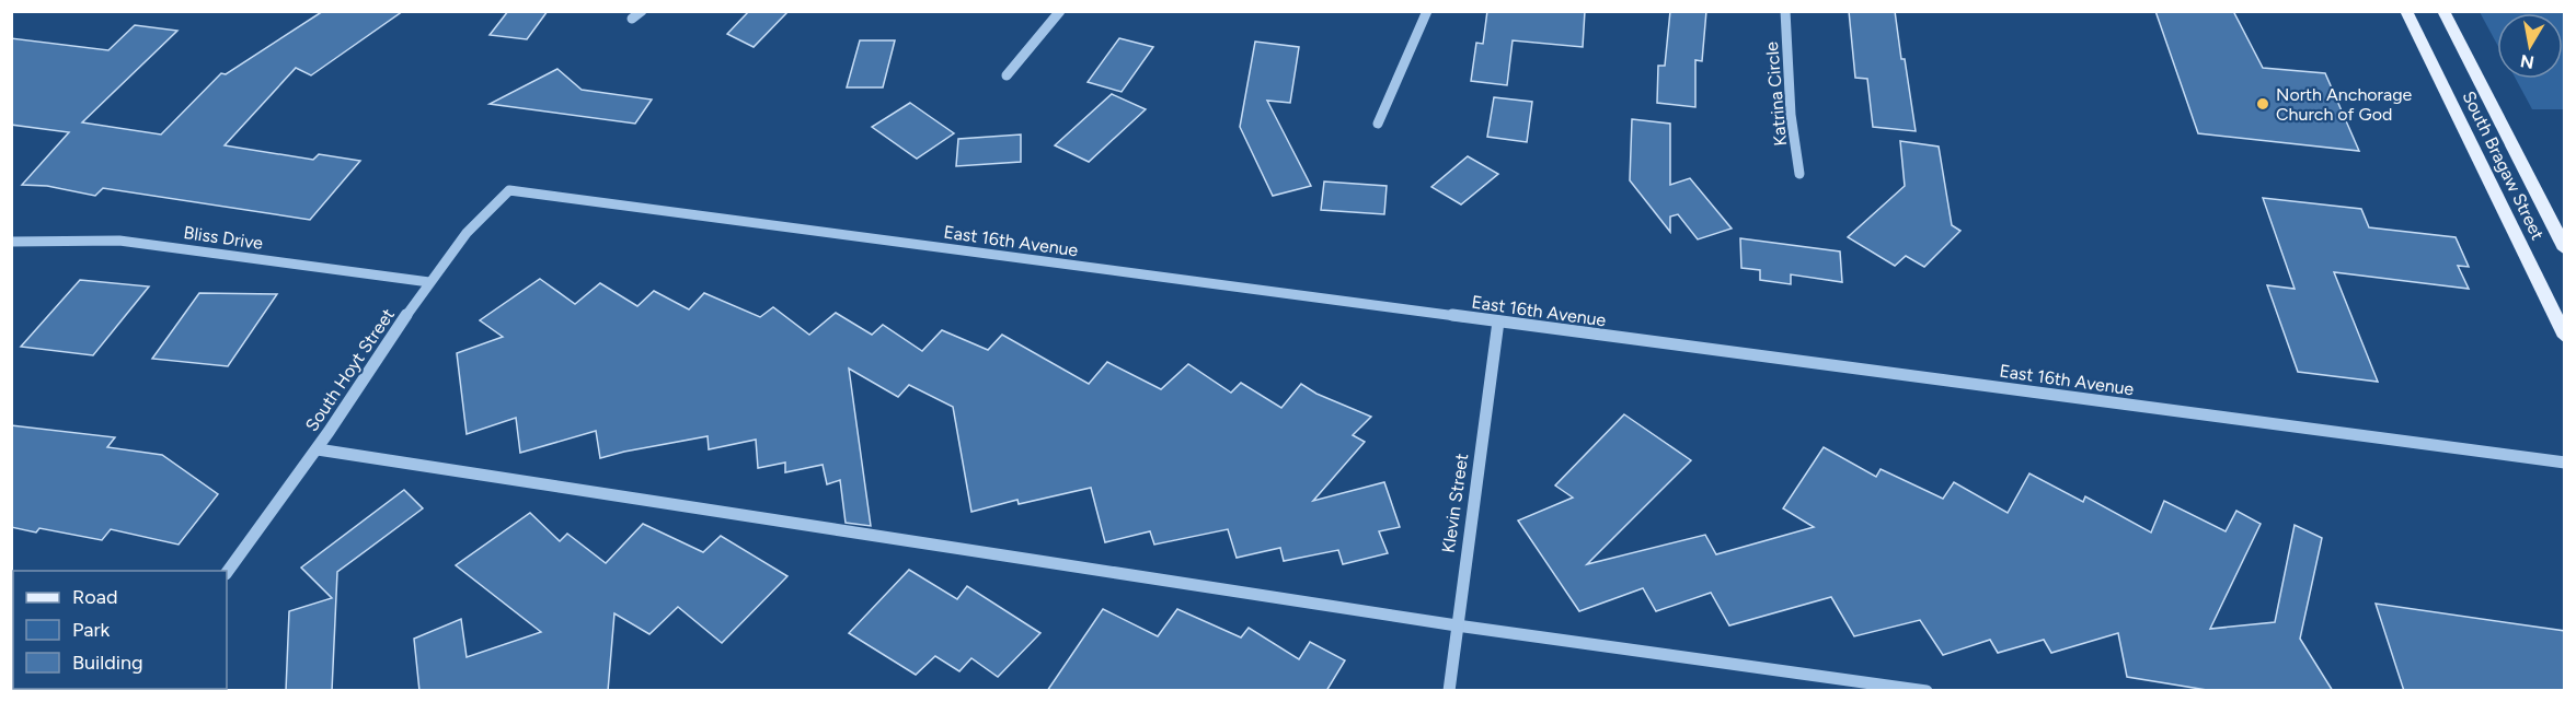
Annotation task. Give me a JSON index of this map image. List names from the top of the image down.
{
  "streets": {
    "main road": ["South Bragaw Street"],
    "street": [
      "Katrina Circle",
      "Bliss Drive",
      "East 16th Avenue",
      "South Hoyt Street",
      "Klevin Street"
    ]
  },
  "crossings": [
    ["Bliss Drive", "South Hoyt Street"],
    ["East 16th Avenue", "South Hoyt Street"],
    ["East 16th Avenue", "Klevin Street"]
  ],
  "places": ["North Anchorage Church of God"],
  "legend": ["Road", "Park", "Building"],
  "north": "bottom"
}
